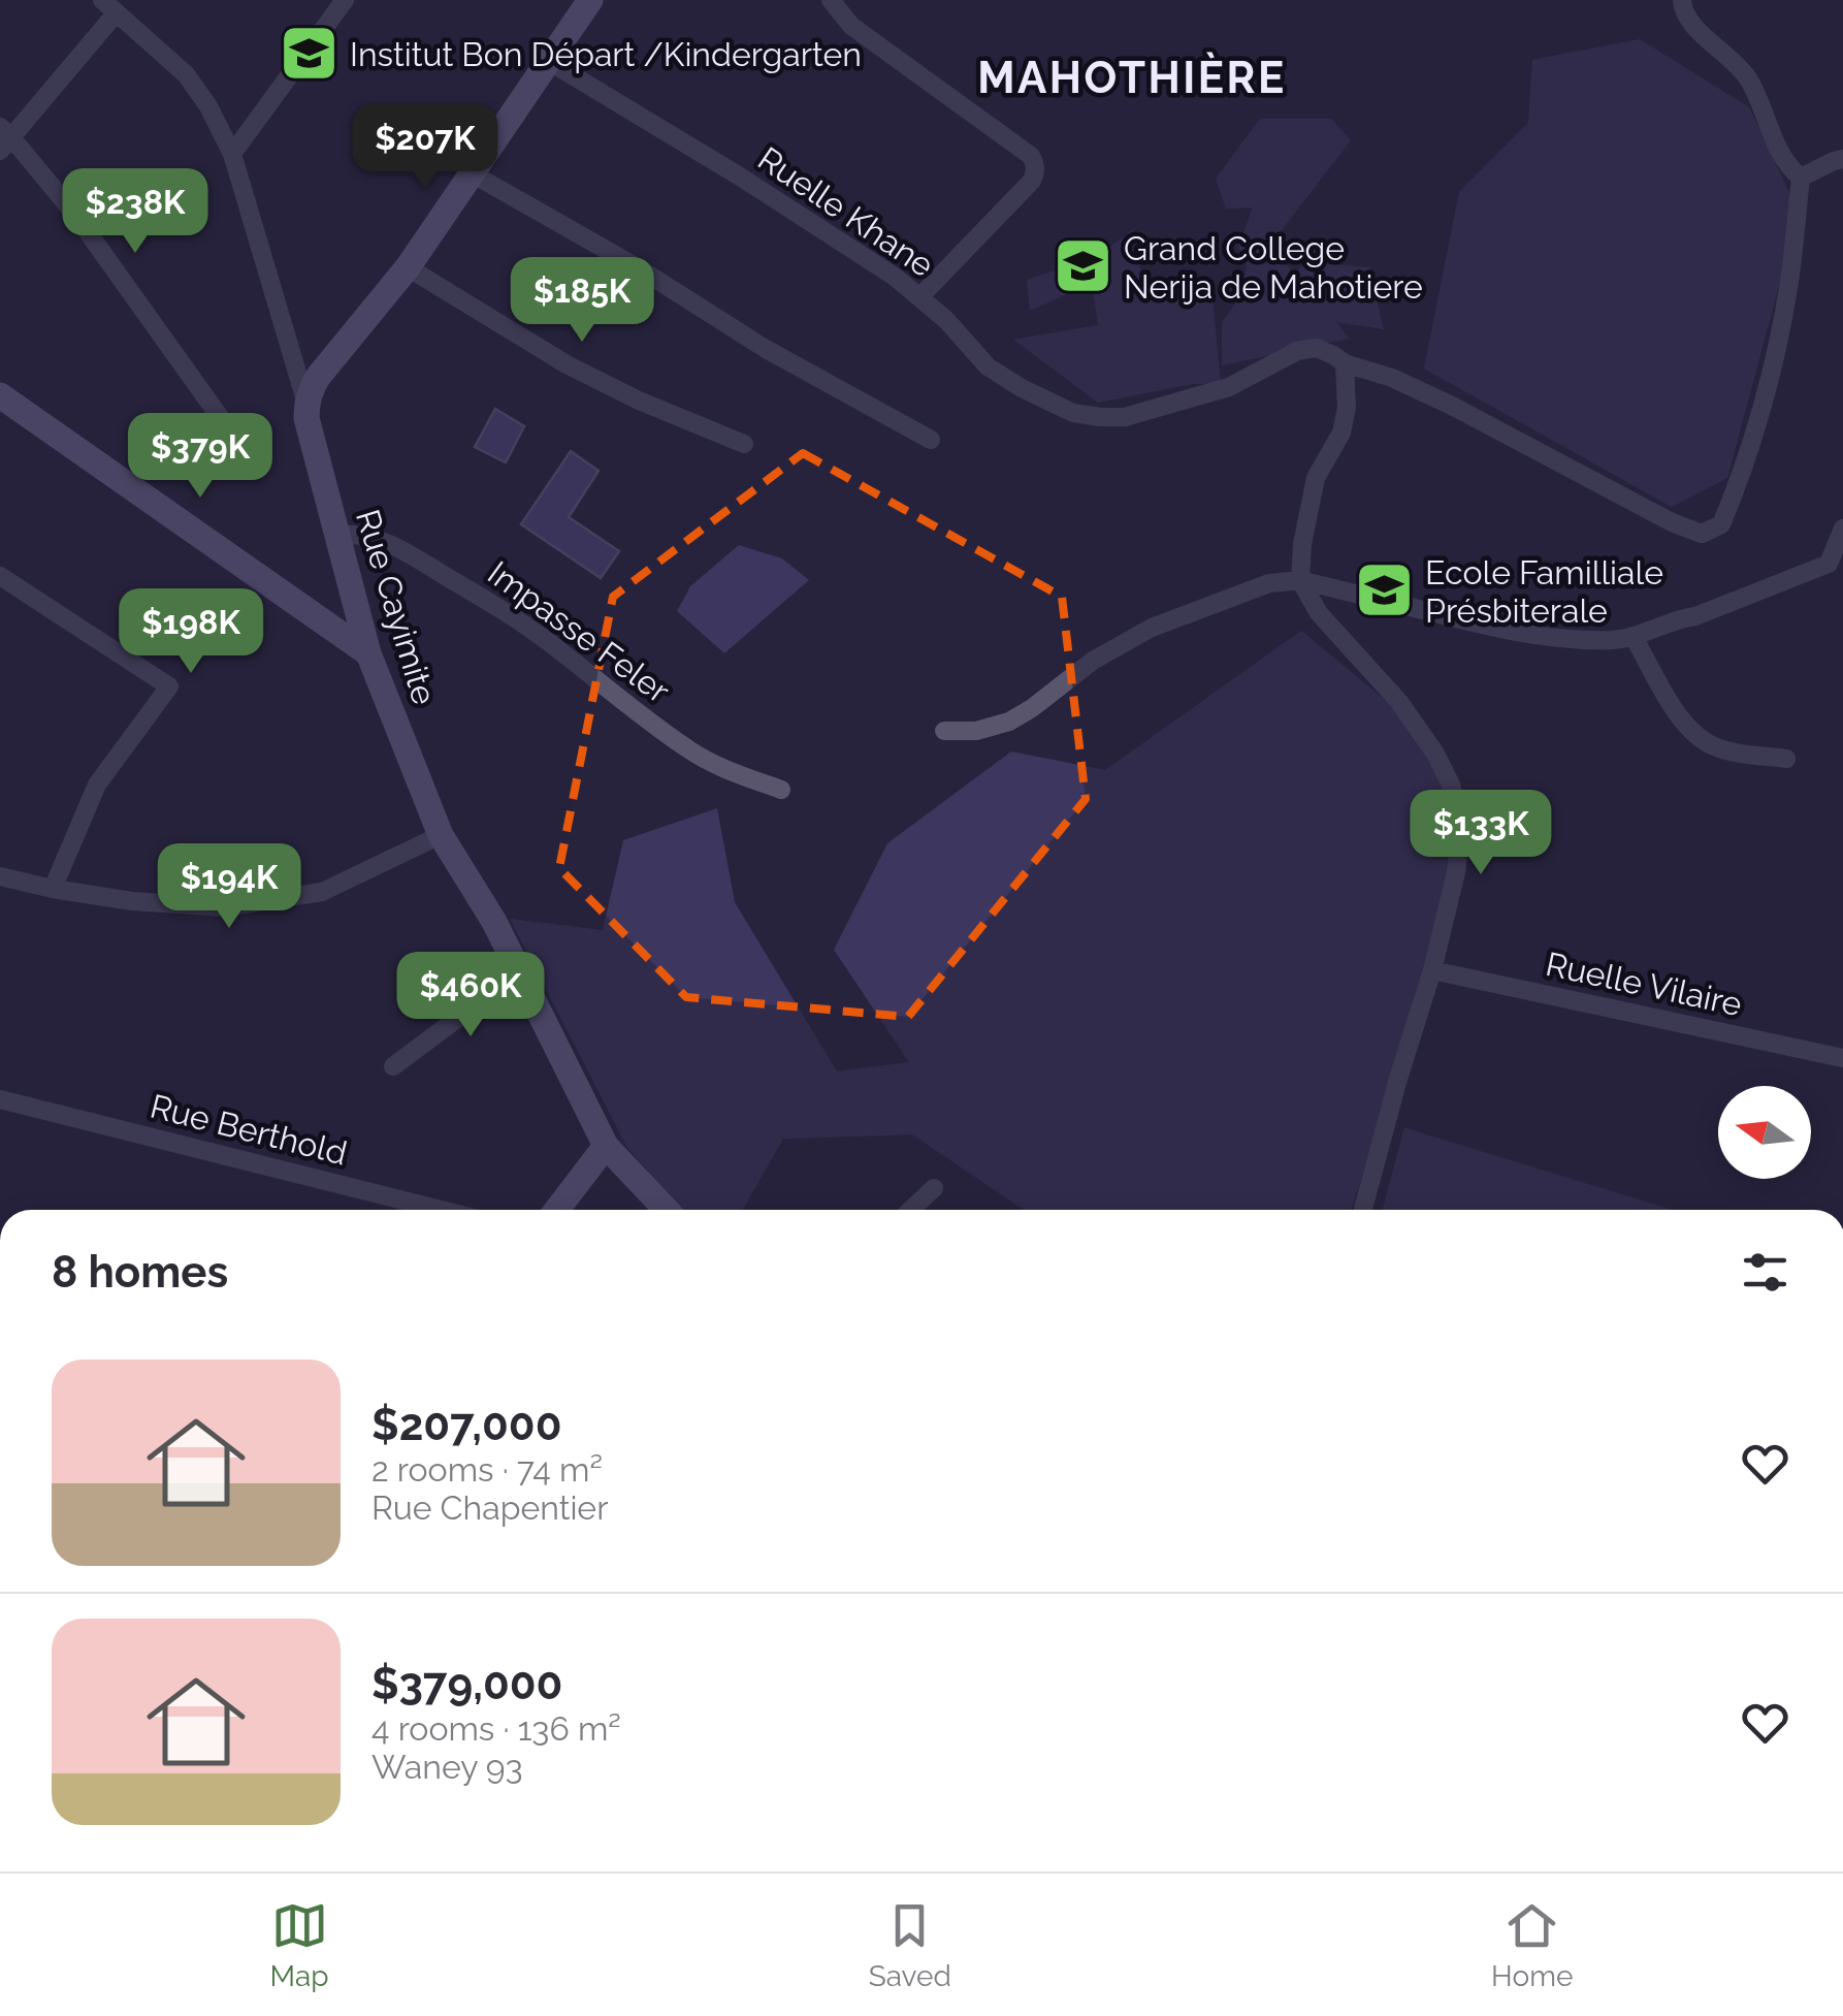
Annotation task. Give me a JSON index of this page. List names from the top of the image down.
{
  "streets": {
    "street": [
      "Ruelle Khane",
      "Rue Cayimite",
      "Impasse Feler",
      "Ruelle Vilaire",
      "Rue Berthold"
    ]
  },
  "crossings": [
    ["Rue Cayimite", "Impasse Feler"]
  ],
  "districts": ["MAHOTHIÈRE"],
  "places": {
    "school or university": ["Institut Bon Départ /Kindergarten", "Grand College Nerija de Mahotiere", "Ecole Familliale Présbiterale"]
  },
  "north": "left",
  "page": {
    "price": [
      "$207K",
      "$238K",
      "$185K",
      "$379K",
      "$198K",
      "$133K",
      "$194K",
      "$460K"
    ],
    "heading": "8 homes",
    "list": [
      {
        "name": "$207,000",
        "note": "2 rooms · 74 m² · Rue Chapentier"
      },
      {
        "name": "$379,000",
        "note": "4 rooms · 136 m² · Waney 93"
      }
    ],
    "tabs": ["Map", "Saved", "Home"]
  }
}
